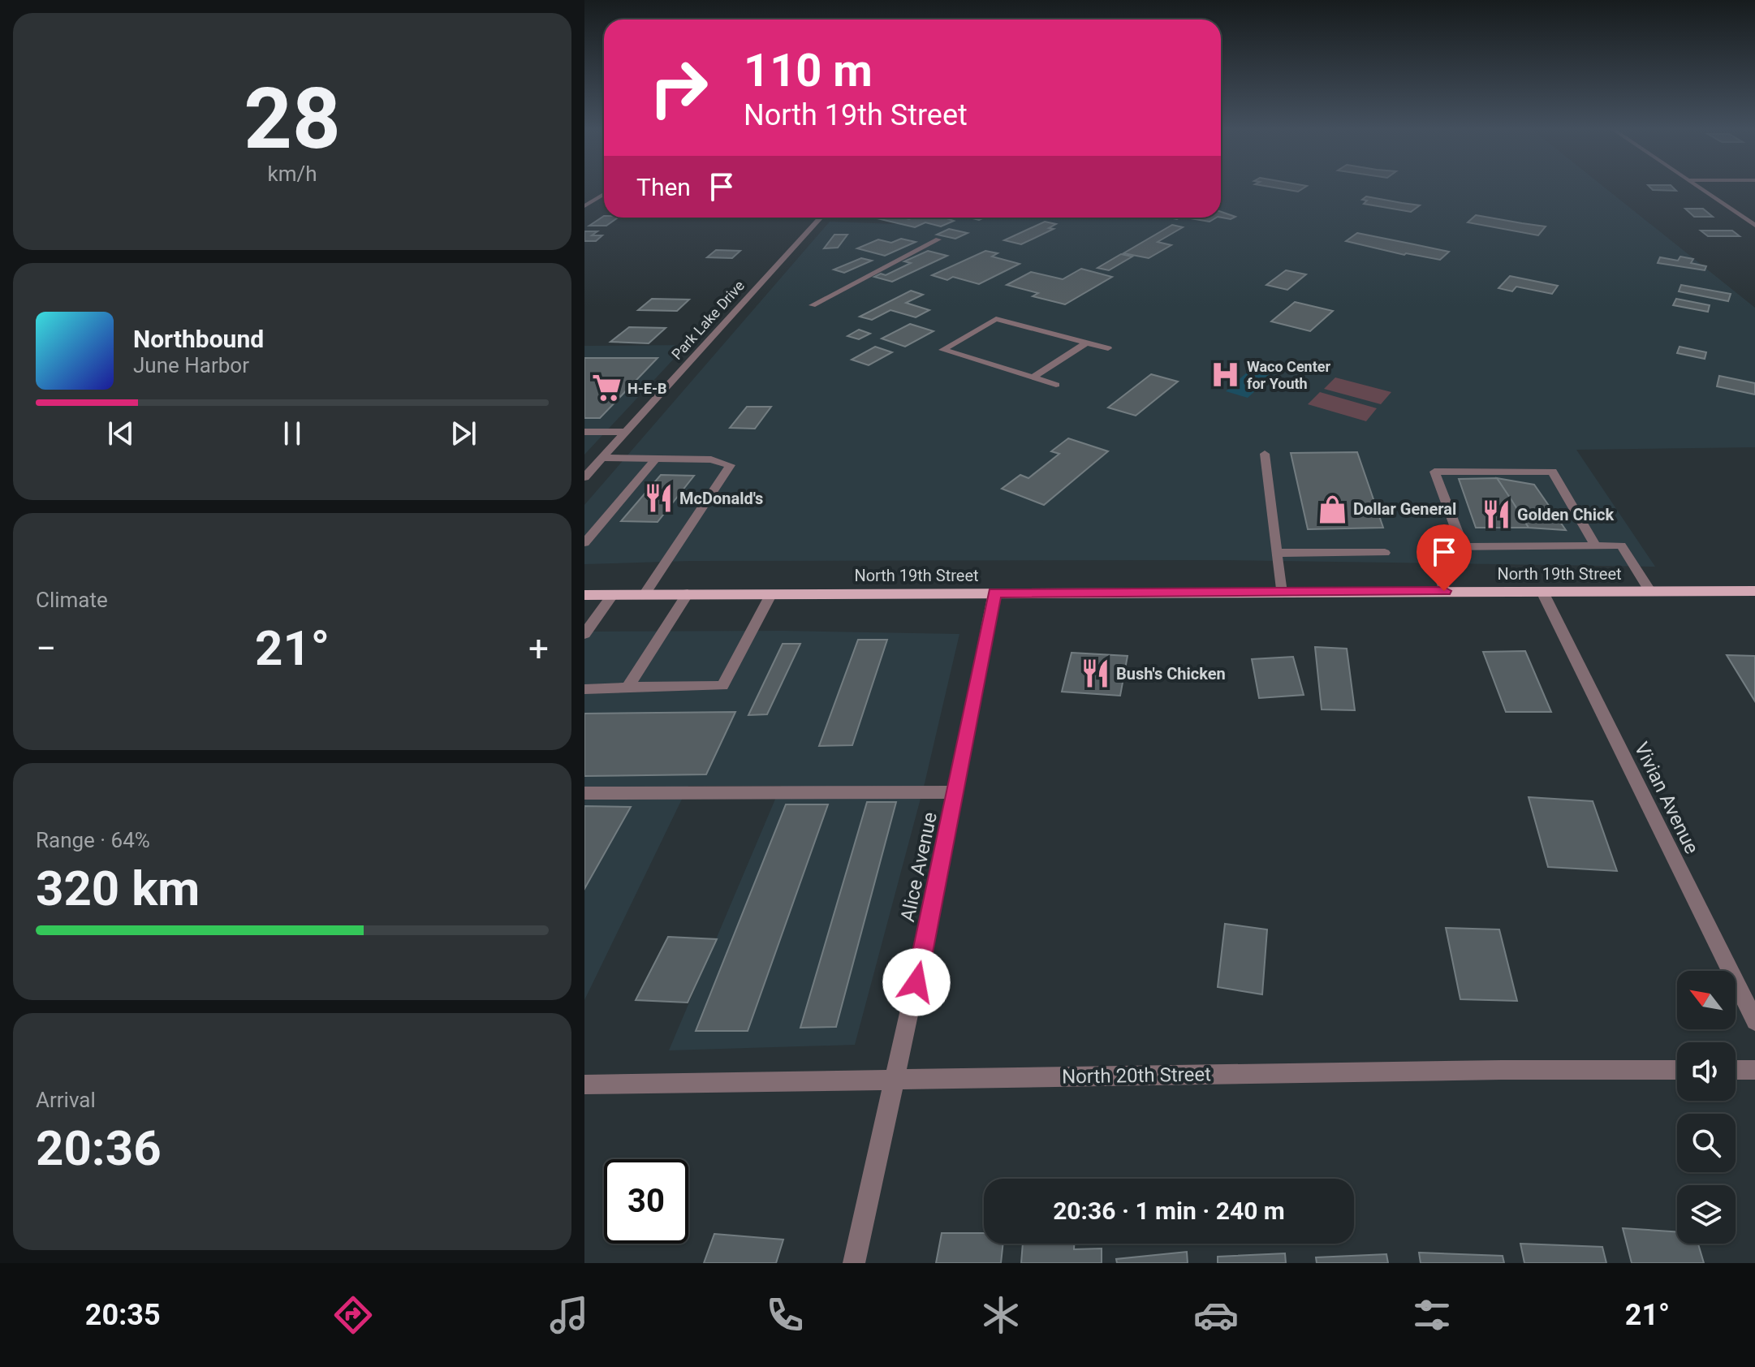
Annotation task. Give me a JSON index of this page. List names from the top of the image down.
{
  "streets": {
    "main road": ["North 19th Street"],
    "street": [
      "Park Lake Drive",
      "Vivian Avenue",
      "Alice Avenue",
      "North 20th Street"
    ]
  },
  "crossings": [
    ["North 19th Street", "Vivian Avenue"],
    ["North 19th Street", "Alice Avenue"],
    ["Alice Avenue", "North 20th Street"]
  ],
  "places": {
    "hospital": ["Waco Center for Youth"],
    "supermarket": ["H-E-B"],
    "restaurant": ["McDonald's", "Golden Chick", "Bush's Chicken"],
    "shop": ["Dollar General"]
  },
  "north": "top left",
  "page": {
    "tile": [
      ["28", "km/h"],
      "Climate",
      ["Range · 64%", "320 km"],
      ["Arrival", "20:36"]
    ],
    "turn": ["110 m", "North 19th Street"],
    "then": "Then",
    "song": ["Northbound", "June Harbor"],
    "heat": ["−", "21°", "+"],
    "limit": "30",
    "trip": "20:36 · 1 min · 240 m",
    "tabs": ["20:35", "21°"]
  }
}
